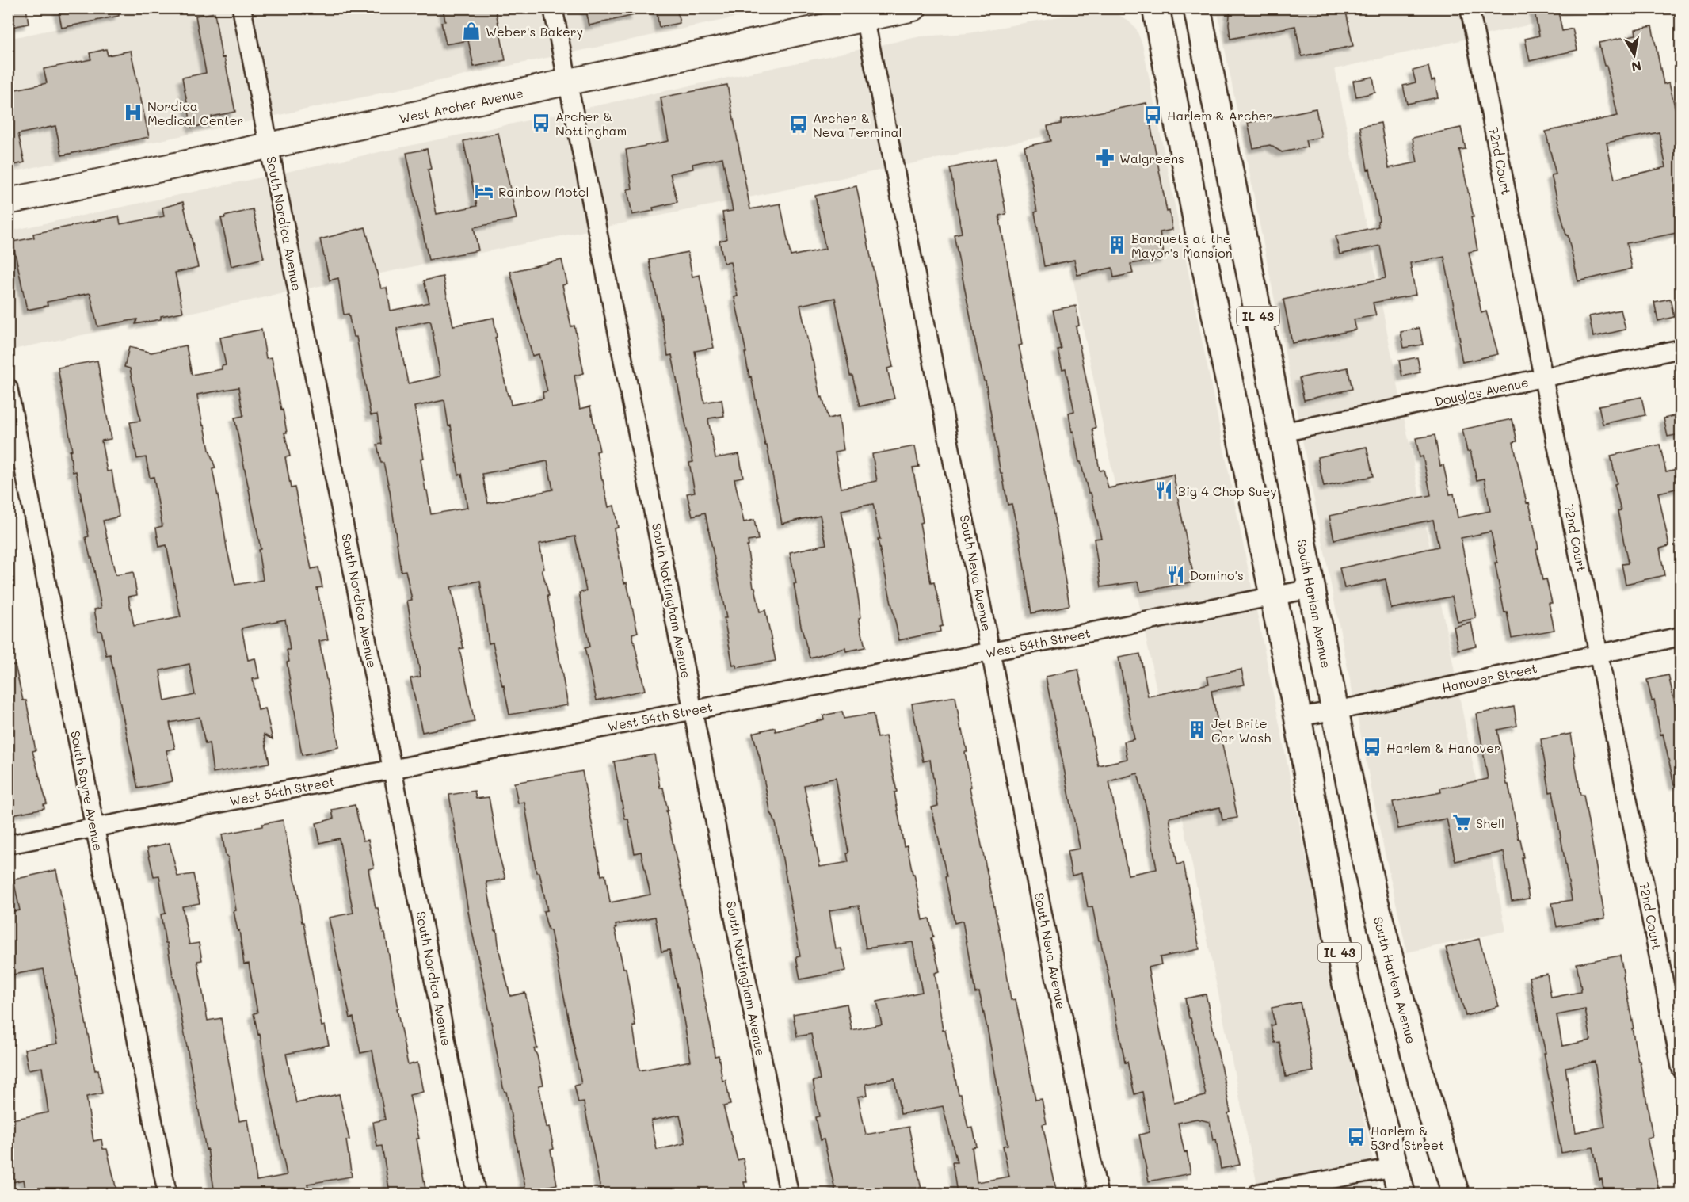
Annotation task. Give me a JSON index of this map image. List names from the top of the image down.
{
  "streets": {
    "main road": ["West Archer Avenue", "IL 43", "South Harlem Avenue"],
    "street": [
      "72nd Court",
      "South Nordica Avenue",
      "Douglas Avenue",
      "South Neva Avenue",
      "South Nottingham Avenue",
      "West 54th Street",
      "Hanover Street",
      "South Sayre Avenue"
    ]
  },
  "crossings": [
    ["West Archer Avenue", "South Nordica Avenue"],
    ["West Archer Avenue", "South Neva Avenue"],
    ["West Archer Avenue", "South Nottingham Avenue"],
    ["72nd Court", "Douglas Avenue"],
    ["72nd Court", "Hanover Street"],
    ["South Nordica Avenue", "West 54th Street"],
    ["IL 43", "West 54th Street"],
    ["IL 43", "Hanover Street"],
    ["Douglas Avenue", "South Harlem Avenue"],
    ["South Neva Avenue", "West 54th Street"],
    ["South Nottingham Avenue", "West 54th Street"],
    ["South Harlem Avenue", "West 54th Street"],
    ["South Harlem Avenue", "Hanover Street"],
    ["West 54th Street", "South Sayre Avenue"]
  ],
  "places": {
    "shop": ["Weber's Bakery"],
    "hospital": ["Nordica Medical Center"],
    "bus stop": [
      "Harlem & Archer",
      "Archer & Nottingham",
      "Archer & Neva Terminal",
      "Harlem & Hanover",
      "Harlem & 53rd Street"
    ],
    "pharmacy": ["Walgreens"],
    "hotel": ["Rainbow Motel"],
    "building": ["Banquets at the Mayor's Mansion", "Jet Brite Car Wash"],
    "restaurant": ["Big 4 Chop Suey", "Domino's"],
    "supermarket": ["Shell"]
  },
  "north": "bottom"
}
